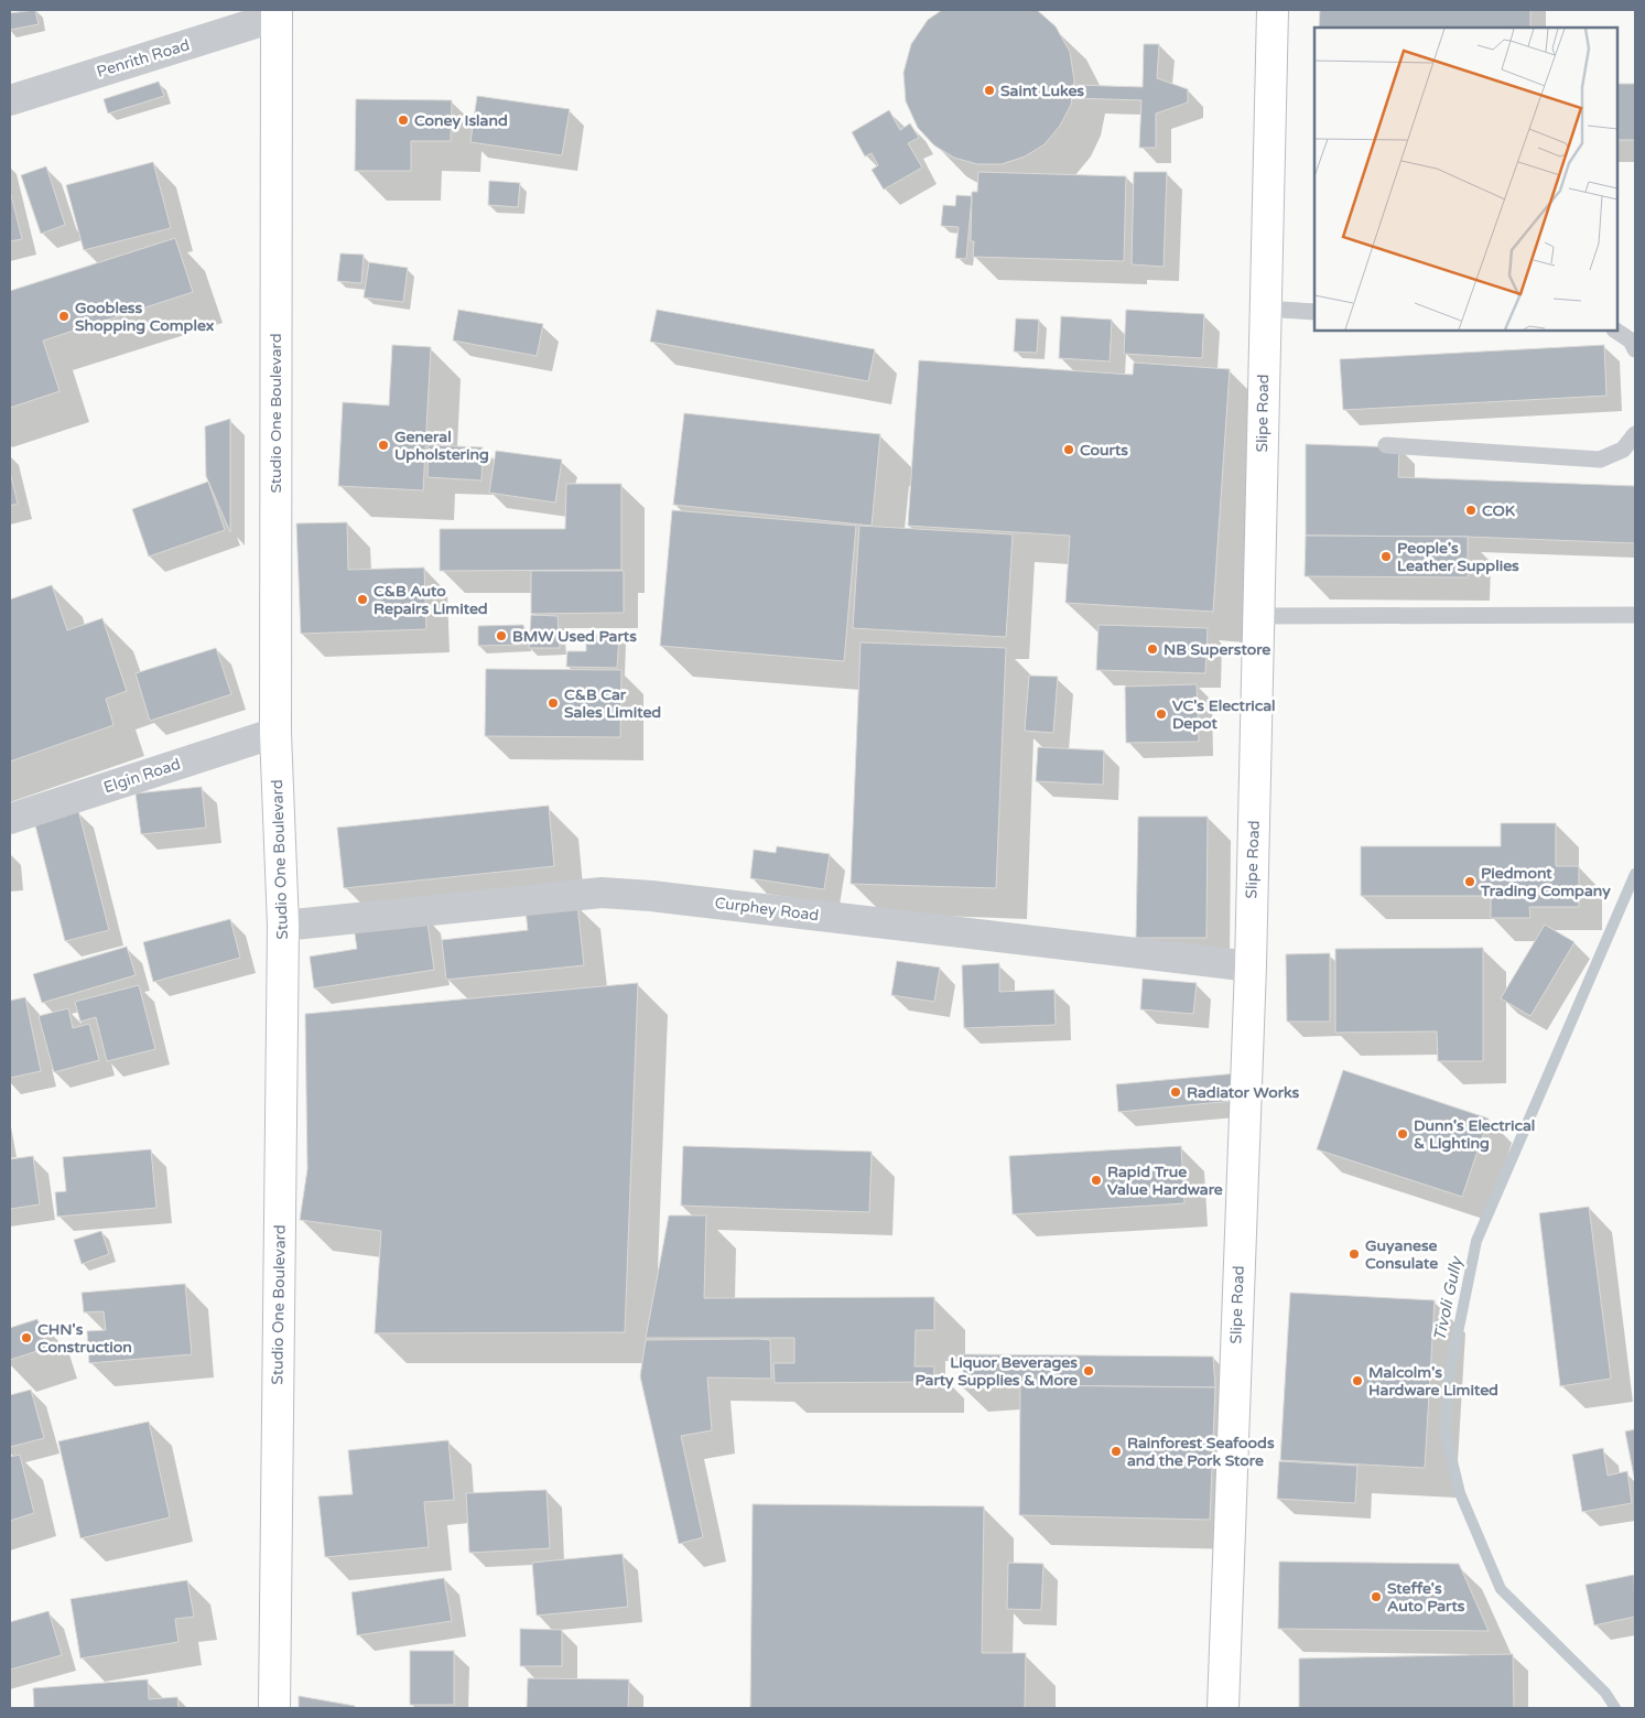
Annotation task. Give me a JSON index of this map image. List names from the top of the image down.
{
  "streets": {
    "main road": ["Studio One Boulevard", "Slipe Road"],
    "street": ["Penrith Road", "Elgin Road", "Curphey Road"]
  },
  "crossings": [
    ["Penrith Road", "Studio One Boulevard"],
    ["Studio One Boulevard", "Elgin Road"],
    ["Studio One Boulevard", "Curphey Road"],
    ["Slipe Road", "Curphey Road"]
  ],
  "water": ["Tivoli Gully"],
  "places": [
    "Saint Lukes",
    "Coney Island",
    "Goobless Shopping Complex",
    "General Upholstering",
    "Courts",
    "COK",
    "People's Leather Supplies",
    "C&B Auto Repairs Limited",
    "BMW Used Parts",
    "NB Superstore",
    "C&B Car Sales Limited",
    "VC's Electrical Depot",
    "Piedmont Trading Company",
    "Radiator Works",
    "Dunn's Electrical & Lighting",
    "Rapid True Value Hardware",
    "Guyanese Consulate",
    "CHN's Construction",
    "Liquor Beverages Party Supplies & More",
    "Malcolm's Hardware Limited",
    "Rainforest Seafoods and the Pork Store",
    "Steffe's Auto Parts"
  ]
}
